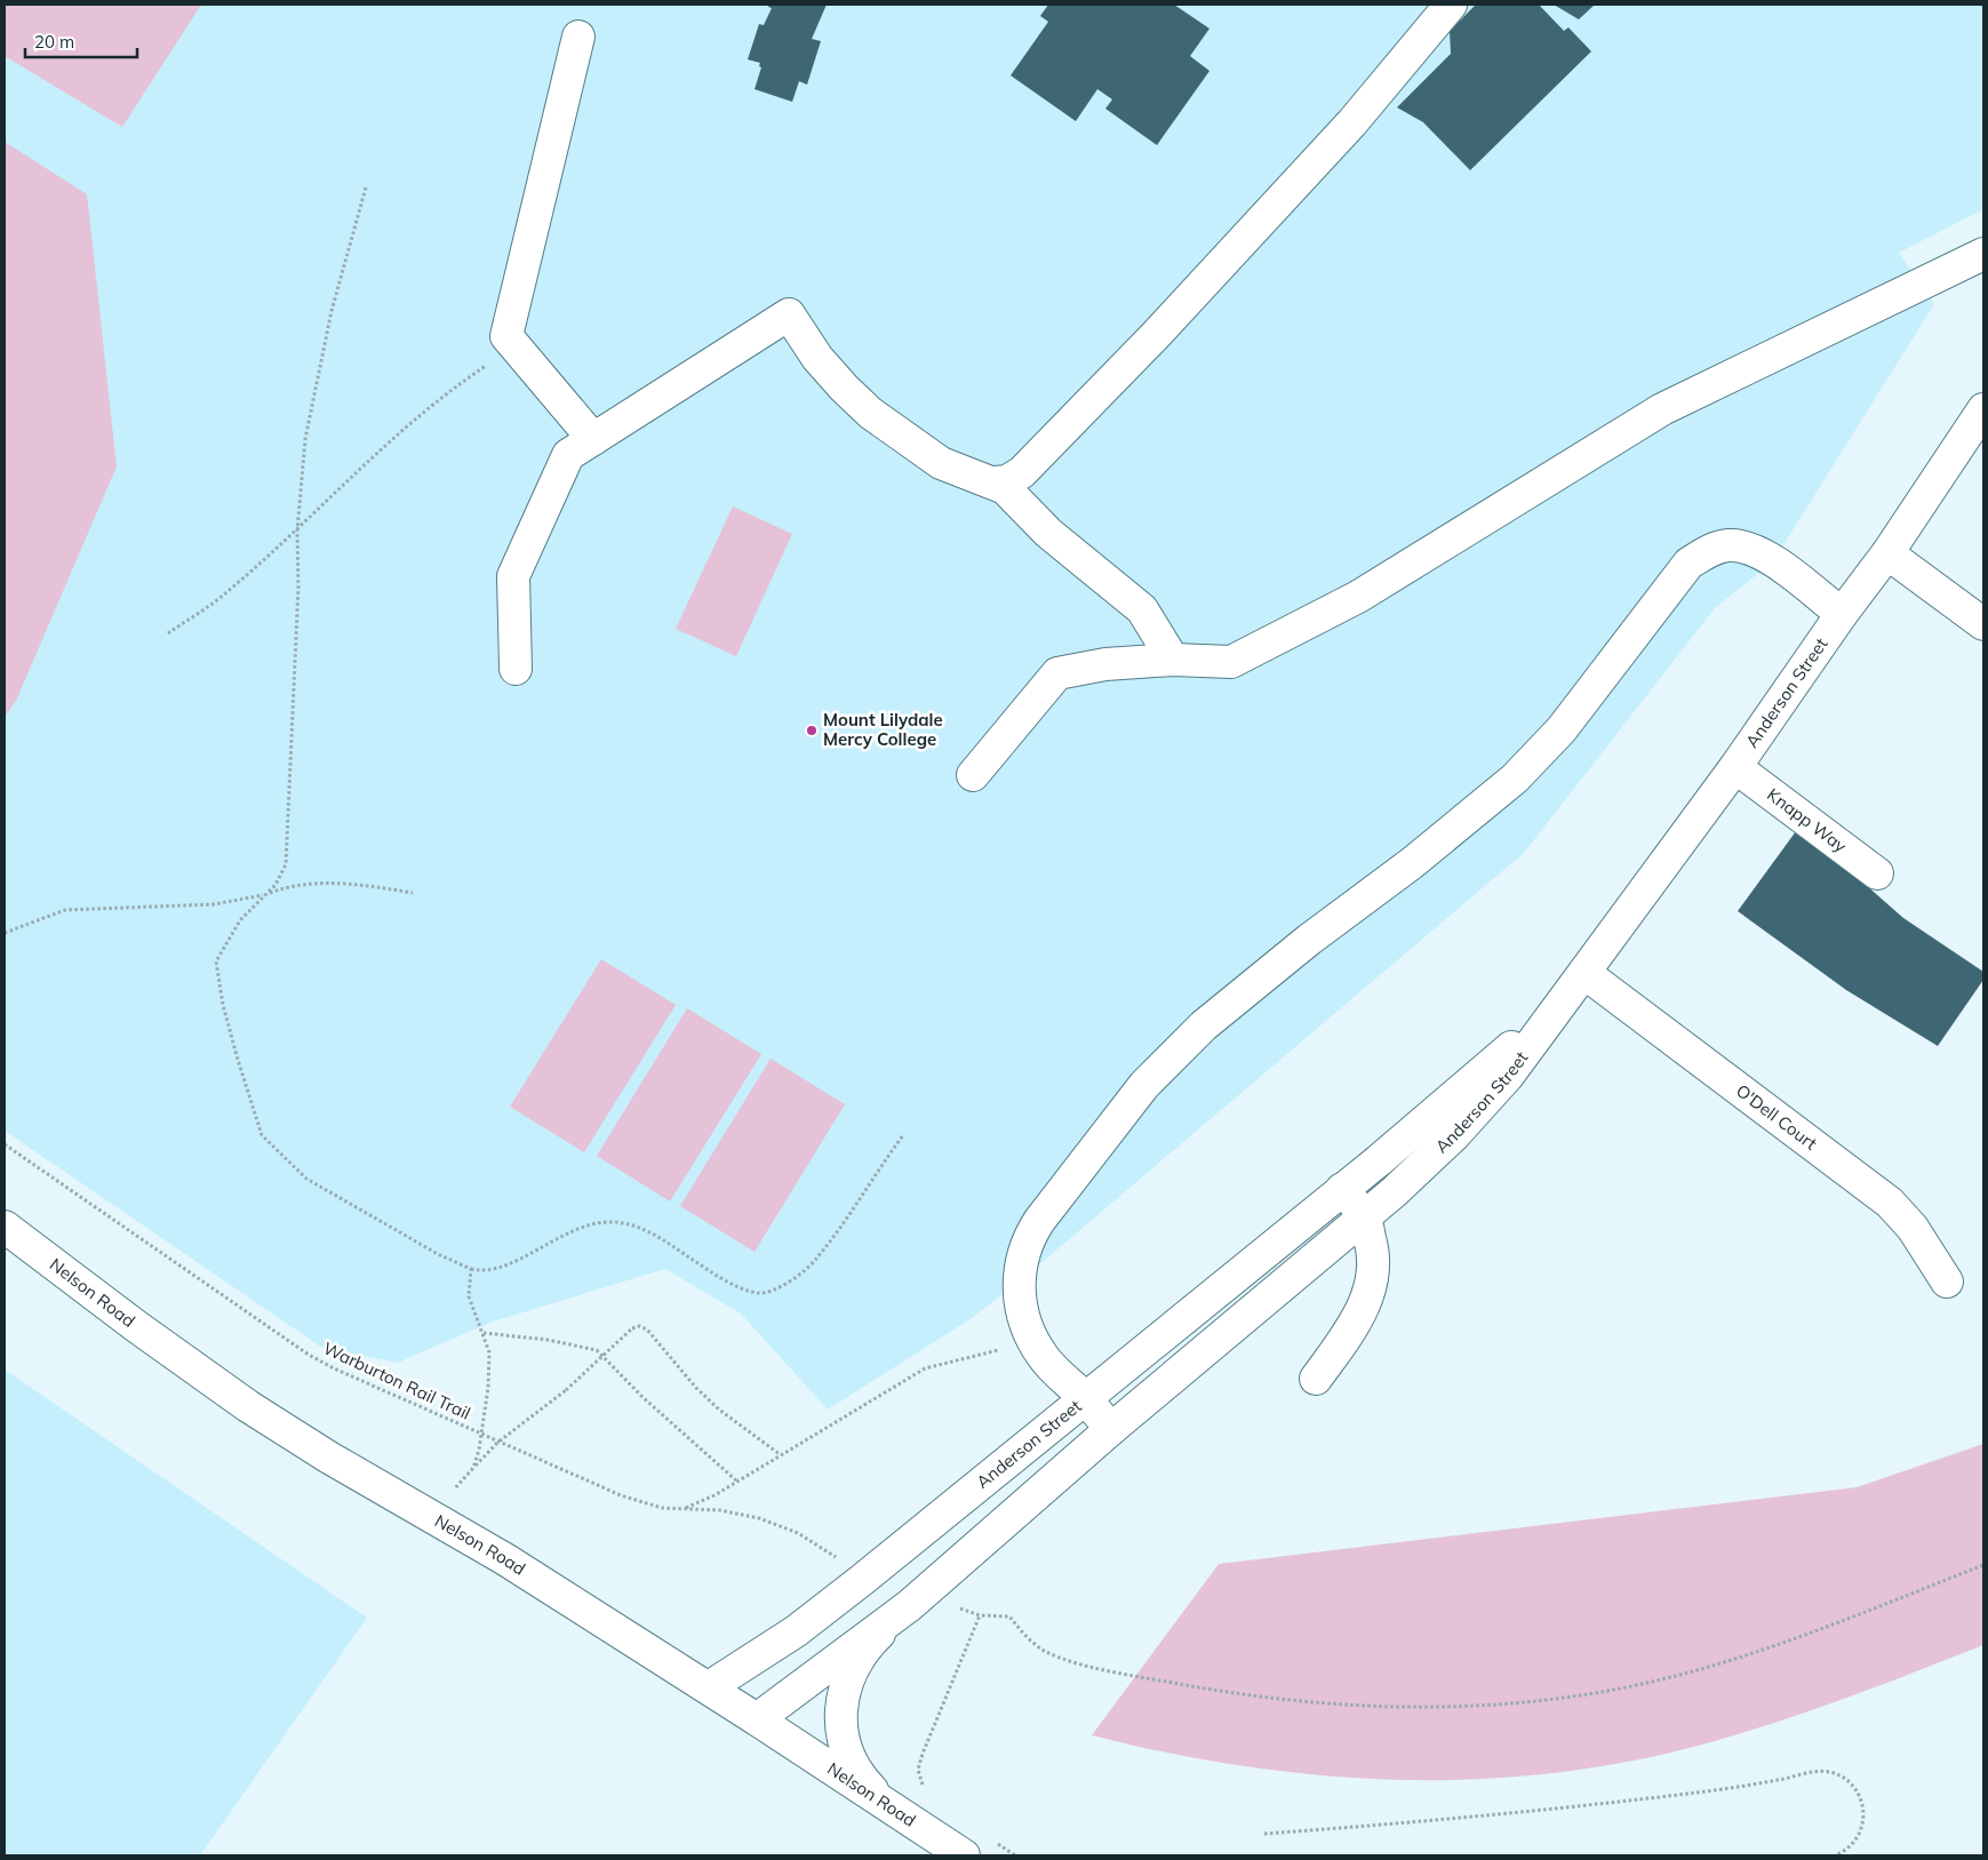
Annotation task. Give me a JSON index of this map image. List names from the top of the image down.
{
  "streets": {
    "main road": [
      "Anderson Street",
      "Knapp Way",
      "O'Dell Court",
      "Nelson Road"
    ],
    "path": ["Warburton Rail Trail"]
  },
  "crossings": [
    ["Anderson Street", "Knapp Way"],
    ["Anderson Street", "O'Dell Court"],
    ["Anderson Street", "Nelson Road"]
  ],
  "places": ["Mount Lilydale Mercy College"],
  "scale_bar": "20 m"
}
